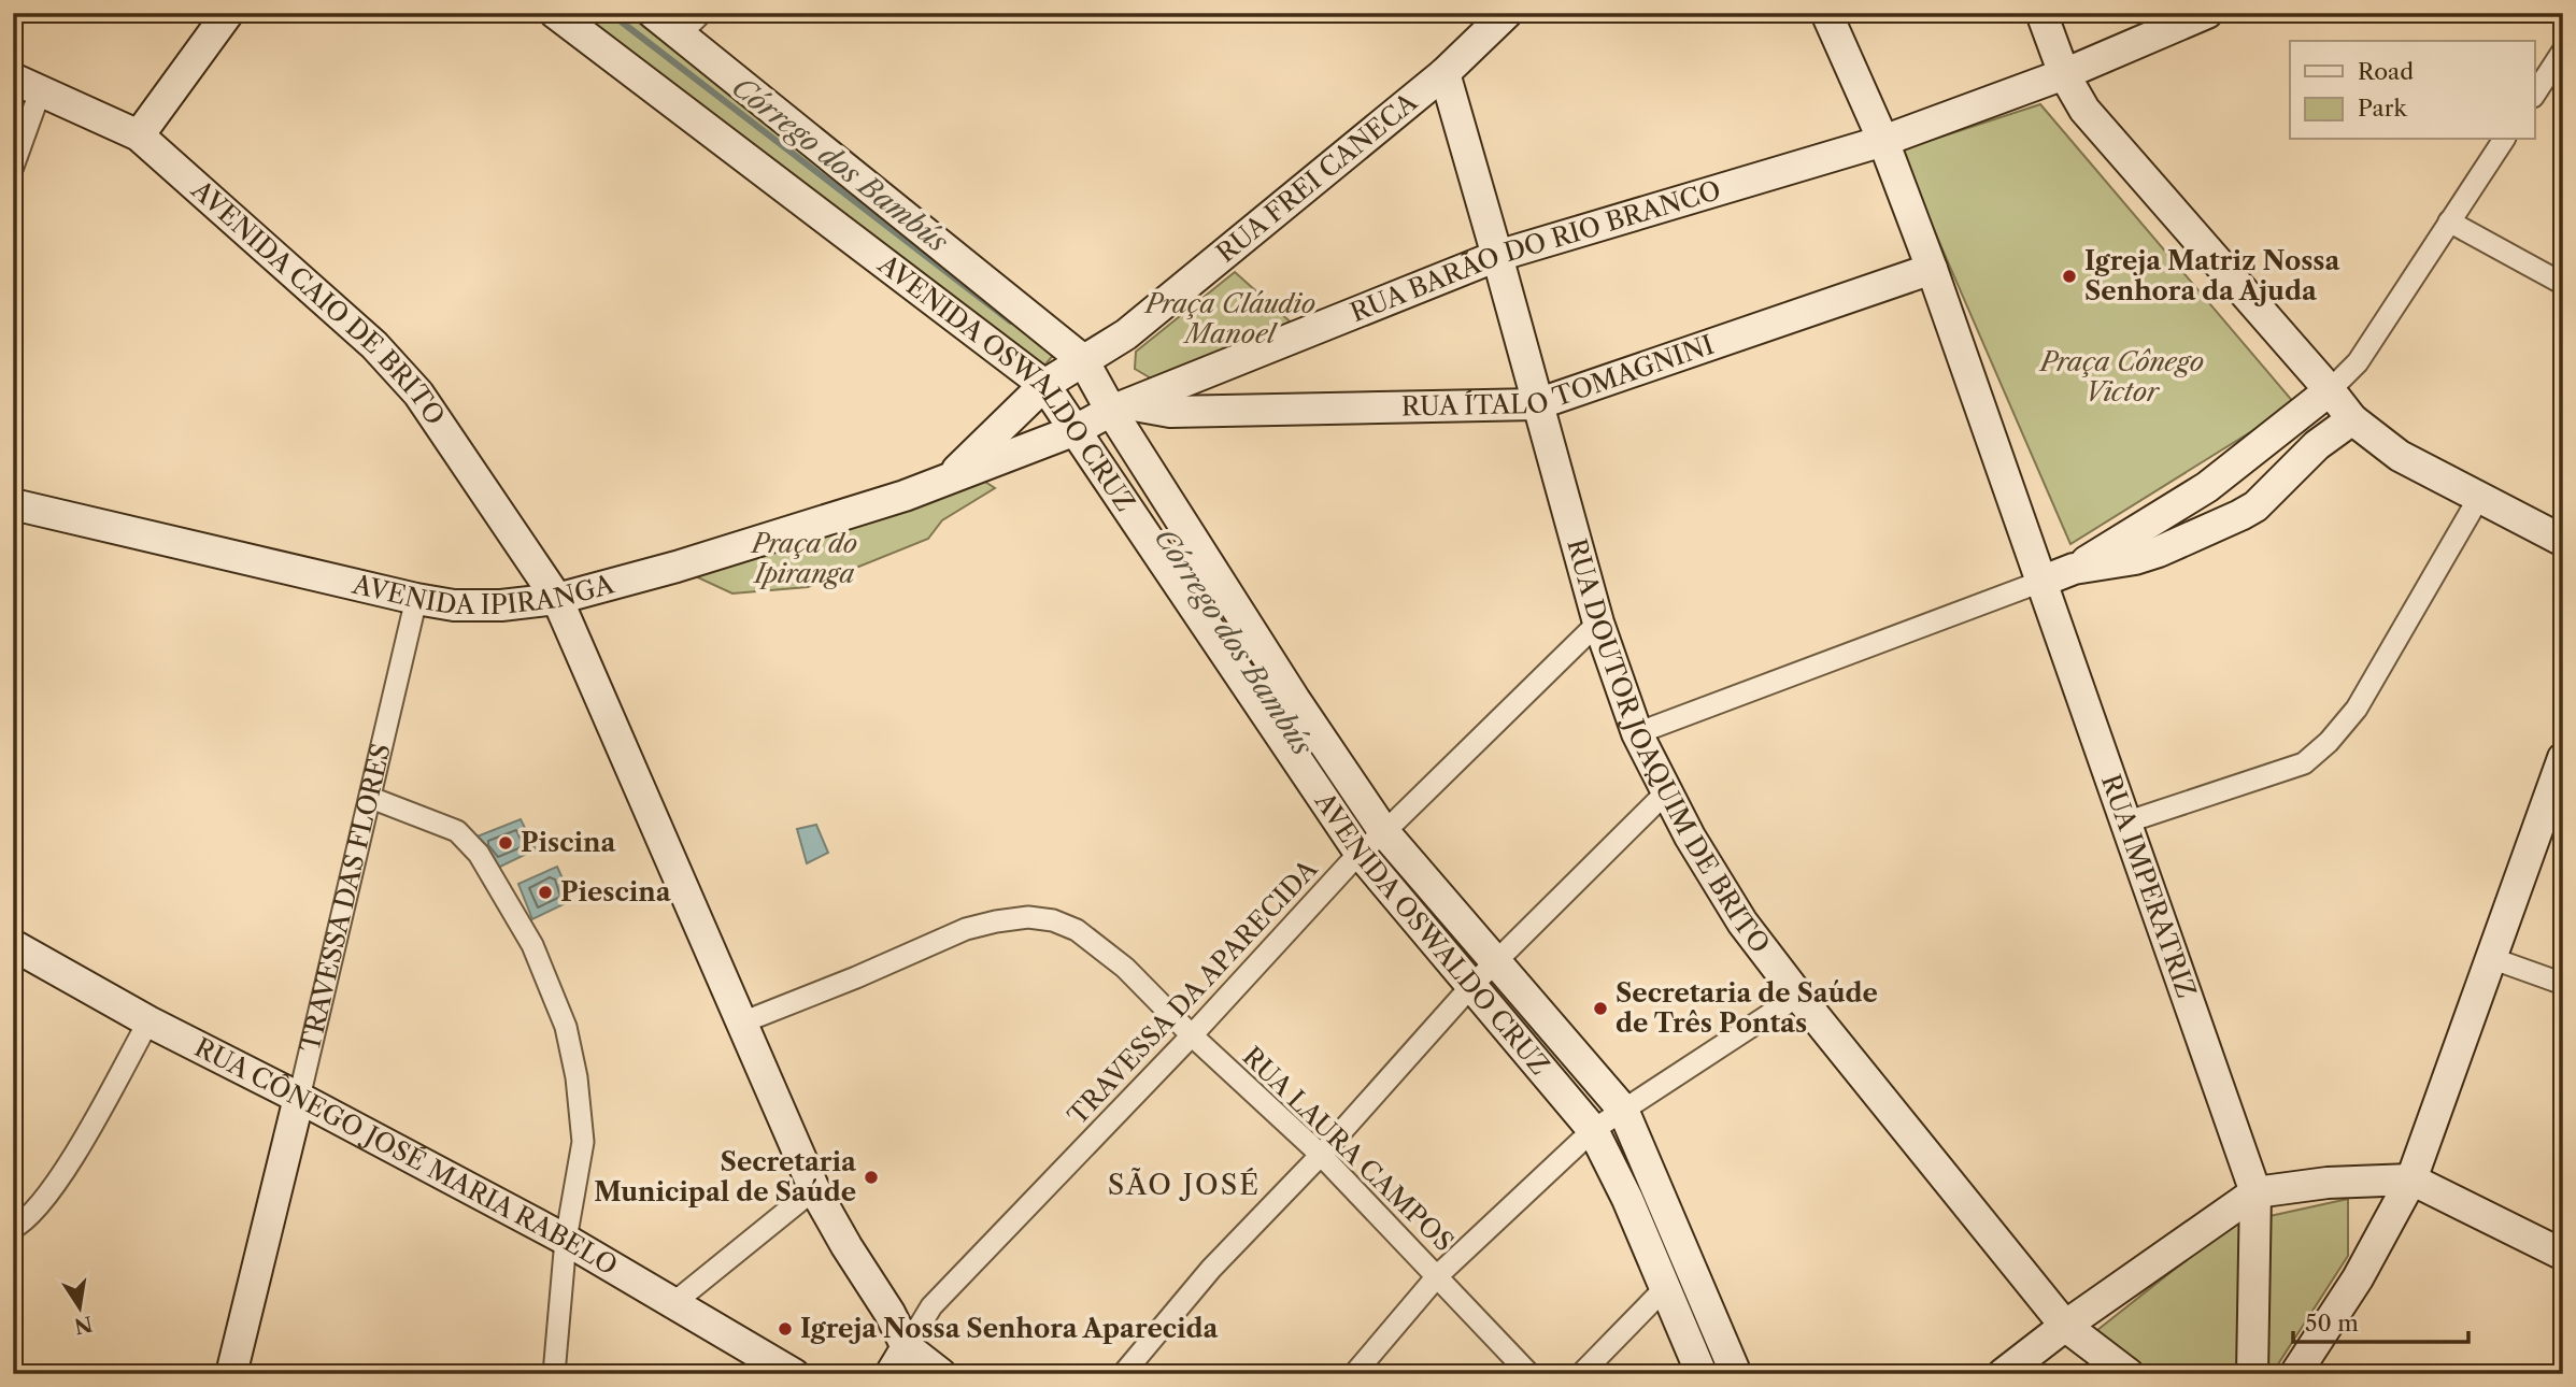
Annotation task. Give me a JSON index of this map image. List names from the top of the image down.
{
  "streets": {
    "street": [
      "RUA FREI CANECA",
      "RUA BARÃO DO RIO BRANCO",
      "AVENIDA CAIO DE BRITO",
      "RUA ÍTALO TOMAGNINI",
      "AVENIDA OSWALDO CRUZ",
      "AVENIDA IPIRANGA",
      "RUA DOUTOR JOAQUIM DE BRITO",
      "RUA IMPERATRIZ",
      "TRAVESSA DAS FLORES",
      "TRAVESSA DA APARECIDA",
      "RUA LAURA CAMPOS",
      "RUA CÔNEGO JOSÉ MARIA RABELO"
    ]
  },
  "crossings": [
    ["RUA FREI CANECA", "AVENIDA OSWALDO CRUZ"],
    ["RUA FREI CANECA", "AVENIDA IPIRANGA"],
    ["RUA FREI CANECA", "RUA DOUTOR JOAQUIM DE BRITO"],
    ["RUA BARÃO DO RIO BRANCO", "RUA ÍTALO TOMAGNINI"],
    ["RUA BARÃO DO RIO BRANCO", "RUA DOUTOR JOAQUIM DE BRITO"],
    ["AVENIDA CAIO DE BRITO", "AVENIDA IPIRANGA"],
    ["AVENIDA CAIO DE BRITO", "TRAVESSA DA APARECIDA"],
    ["AVENIDA CAIO DE BRITO", "RUA LAURA CAMPOS"],
    ["RUA ÍTALO TOMAGNINI", "AVENIDA OSWALDO CRUZ"],
    ["RUA ÍTALO TOMAGNINI", "AVENIDA IPIRANGA"],
    ["RUA ÍTALO TOMAGNINI", "RUA DOUTOR JOAQUIM DE BRITO"],
    ["AVENIDA OSWALDO CRUZ", "AVENIDA IPIRANGA"],
    ["AVENIDA OSWALDO CRUZ", "TRAVESSA DA APARECIDA"],
    ["AVENIDA IPIRANGA", "TRAVESSA DAS FLORES"],
    ["RUA DOUTOR JOAQUIM DE BRITO", "TRAVESSA DA APARECIDA"],
    ["TRAVESSA DAS FLORES", "RUA CÔNEGO JOSÉ MARIA RABELO"],
    ["TRAVESSA DA APARECIDA", "RUA LAURA CAMPOS"]
  ],
  "districts": ["SÃO JOSÉ"],
  "water": ["Córrego dos Bambús"],
  "parks": ["Praça Cláudio Manoel", "Praça Cônego Victor", "Praça do Ipiranga"],
  "places": [
    "Igreja Matriz Nossa Senhora da Ajuda",
    "Piscina",
    "Piescina",
    "Secretaria de Saúde de Três Pontas",
    "Secretaria Municipal de Saúde",
    "Igreja Nossa Senhora Aparecida"
  ],
  "legend": ["Road", "Park"],
  "scale_bar": "50 m",
  "north": "bottom"
}
